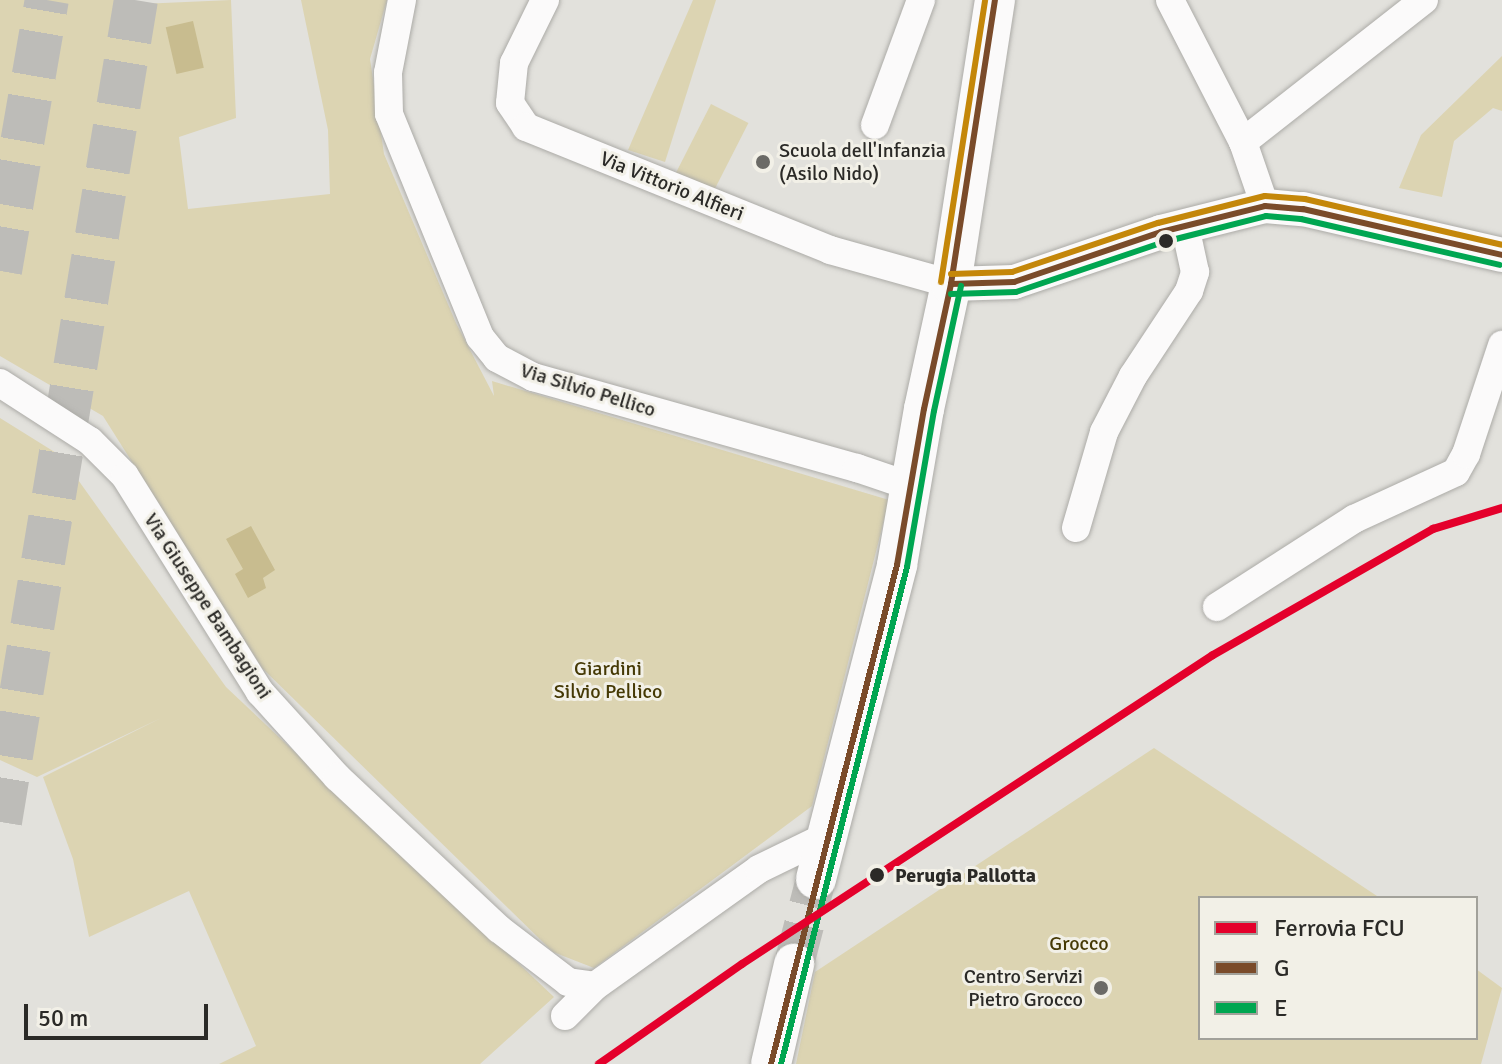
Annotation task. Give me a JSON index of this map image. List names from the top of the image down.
{
  "streets": {
    "street": ["Via Vittorio Alfieri", "Via Silvio Pellico", "Via Giuseppe Bambagioni"]
  },
  "parks": ["Giardini Silvio Pellico", "Grocco"],
  "places": ["Scuola dell'Infanzia (Asilo Nido)", "Perugia Pallotta", "Centro Servizi Pietro Grocco"],
  "lines": ["transit line G", "transit line E", "rail line FCU"],
  "legend": ["Ferrovia FCU", "G", "E"],
  "scale_bar": "50 m"
}
